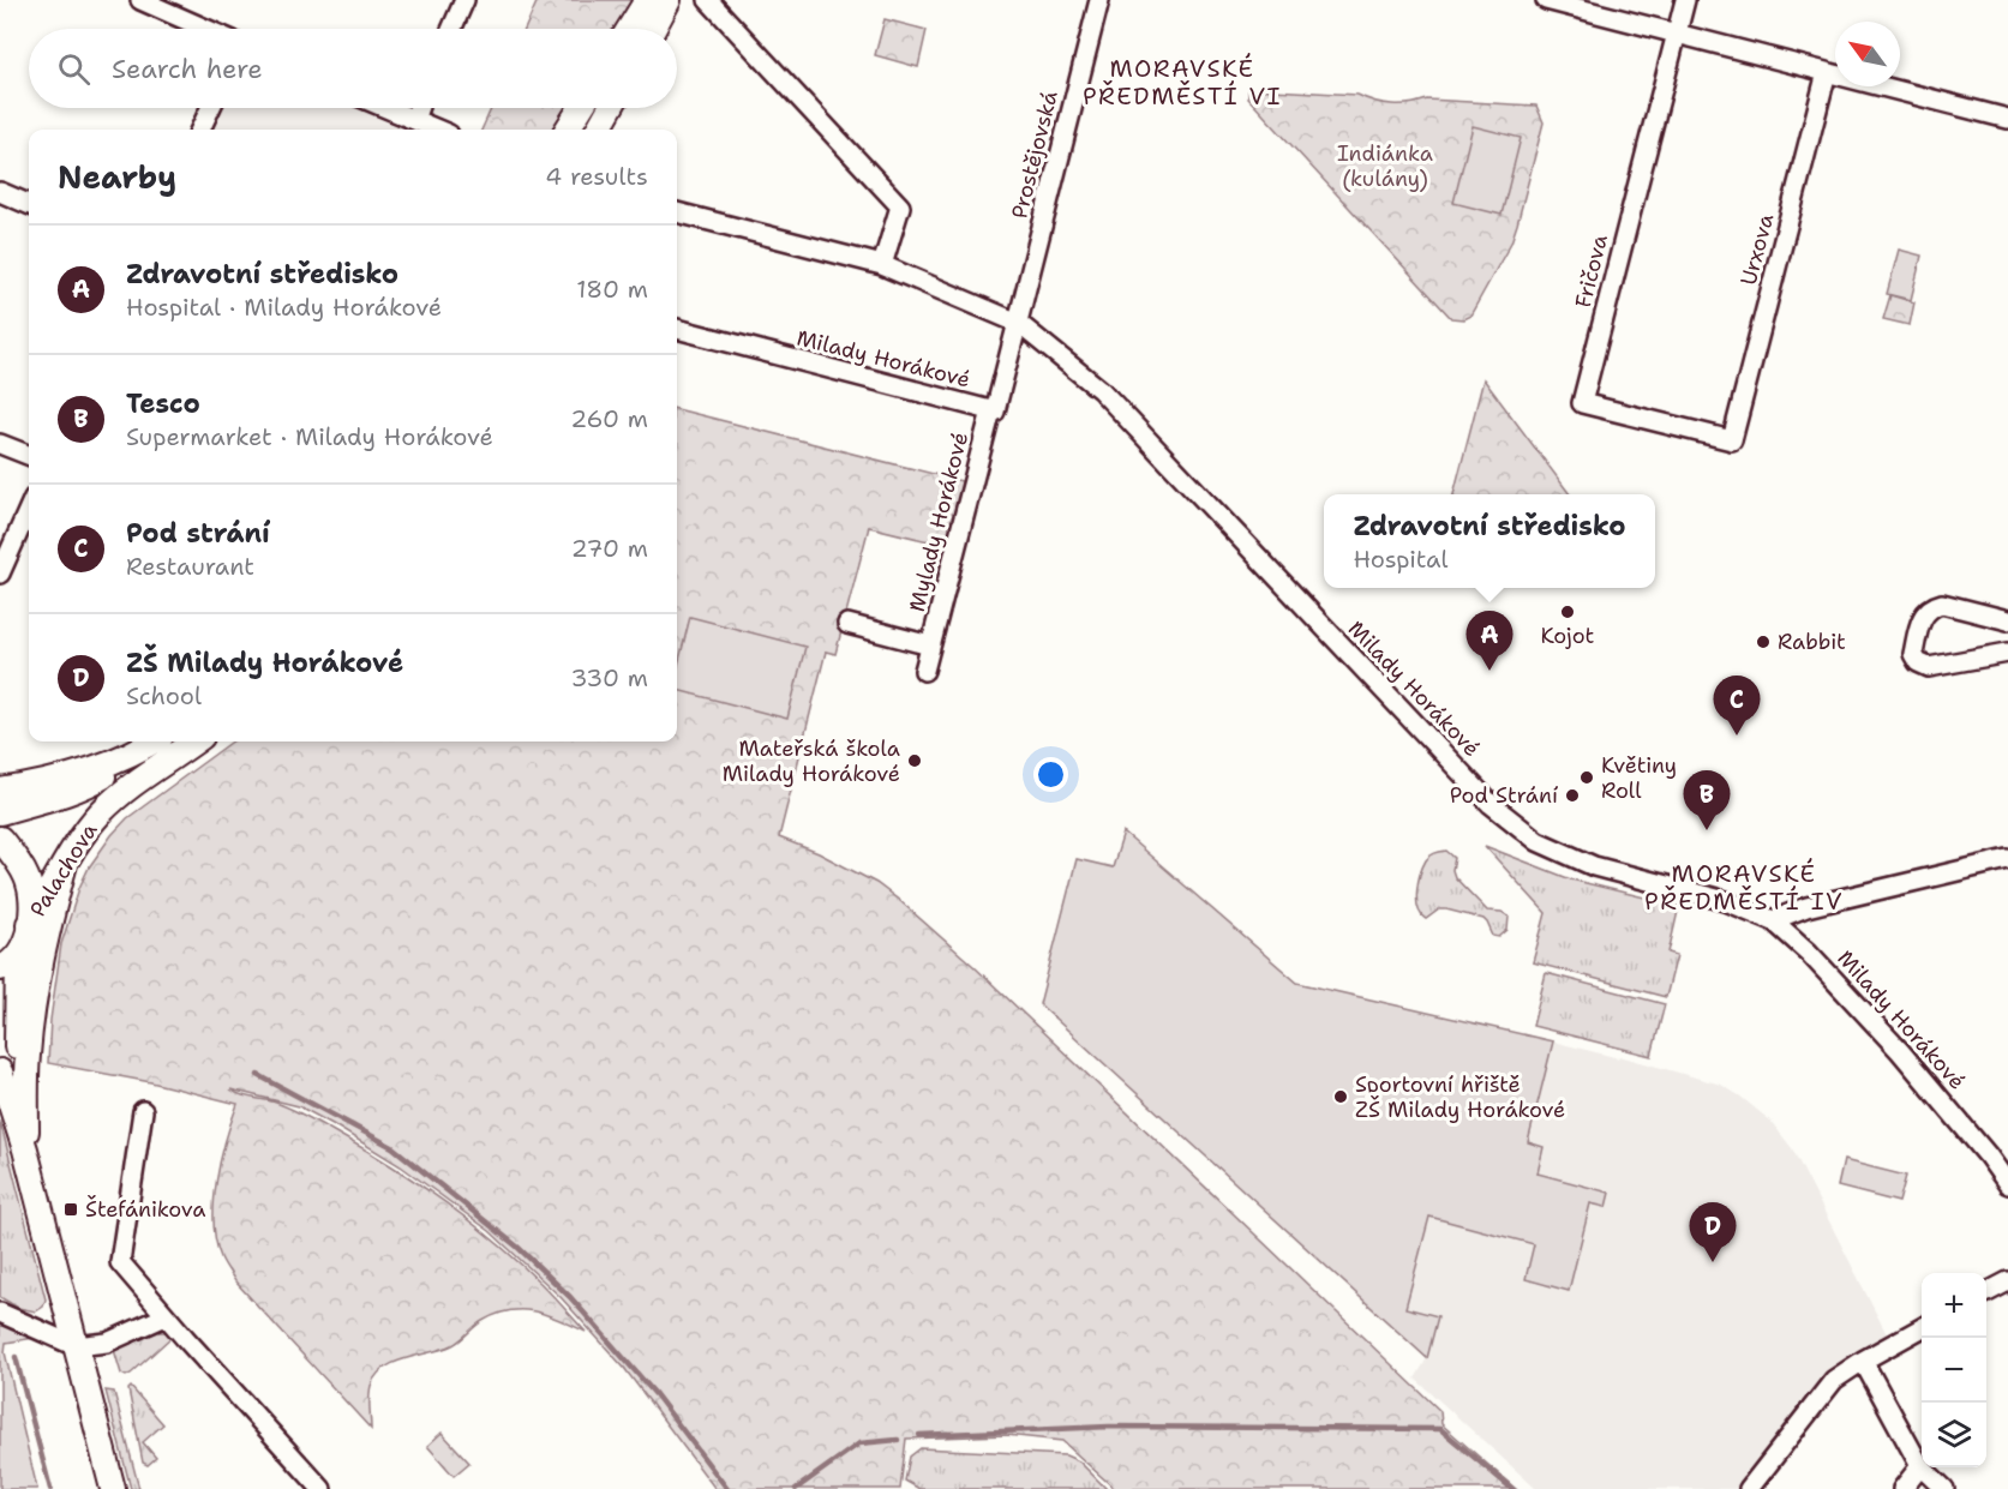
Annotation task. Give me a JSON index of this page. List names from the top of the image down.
{
  "streets": {
    "street": [
      "Prostějovská",
      "Urxova",
      "Fričova",
      "Milady Horákové",
      "Mylady Horákové",
      "Palachova"
    ]
  },
  "crossings": [
    ["Prostějovská", "Milady Horákové"],
    ["Urxova", "Fričova"],
    ["Milady Horákové", "Mylady Horákové"]
  ],
  "districts": ["MORAVSKÉ PŘEDMĚSTÍ VI", "MORAVSKÉ PŘEDMĚSTÍ IV"],
  "parks": ["Indiánka (kulány)"],
  "places": {
    "other": [
      "Kojot",
      "Rabbit",
      "Mateřská škola Milady Horákové",
      "Květiny Roll",
      "Pod Strání",
      "Sportovní hřiště ZŠ Milady Horákové"
    ],
    "transit": ["Štefánikova"]
  },
  "north": "top left",
  "page": {
    "search": "Search here",
    "heading": ["Nearby", "4 results"],
    "list": [
      {
        "mark": "A",
        "name": "Zdravotní středisko",
        "note": "Hospital · Milady Horákové",
        "value": "180 m"
      },
      {
        "mark": "B",
        "name": "Tesco",
        "note": "Supermarket · Milady Horákové",
        "value": "260 m"
      },
      {
        "mark": "C",
        "name": "Pod strání",
        "note": "Restaurant",
        "value": "270 m"
      },
      {
        "mark": "D",
        "name": "ZŠ Milady Horákové",
        "note": "School",
        "value": "330 m"
      }
    ],
    "popup": ["Zdravotní středisko", "Hospital"],
    "pins": [
      "A",
      "C",
      "B",
      "D"
    ],
    "map_buttons": ["+", "−"]
  }
}
